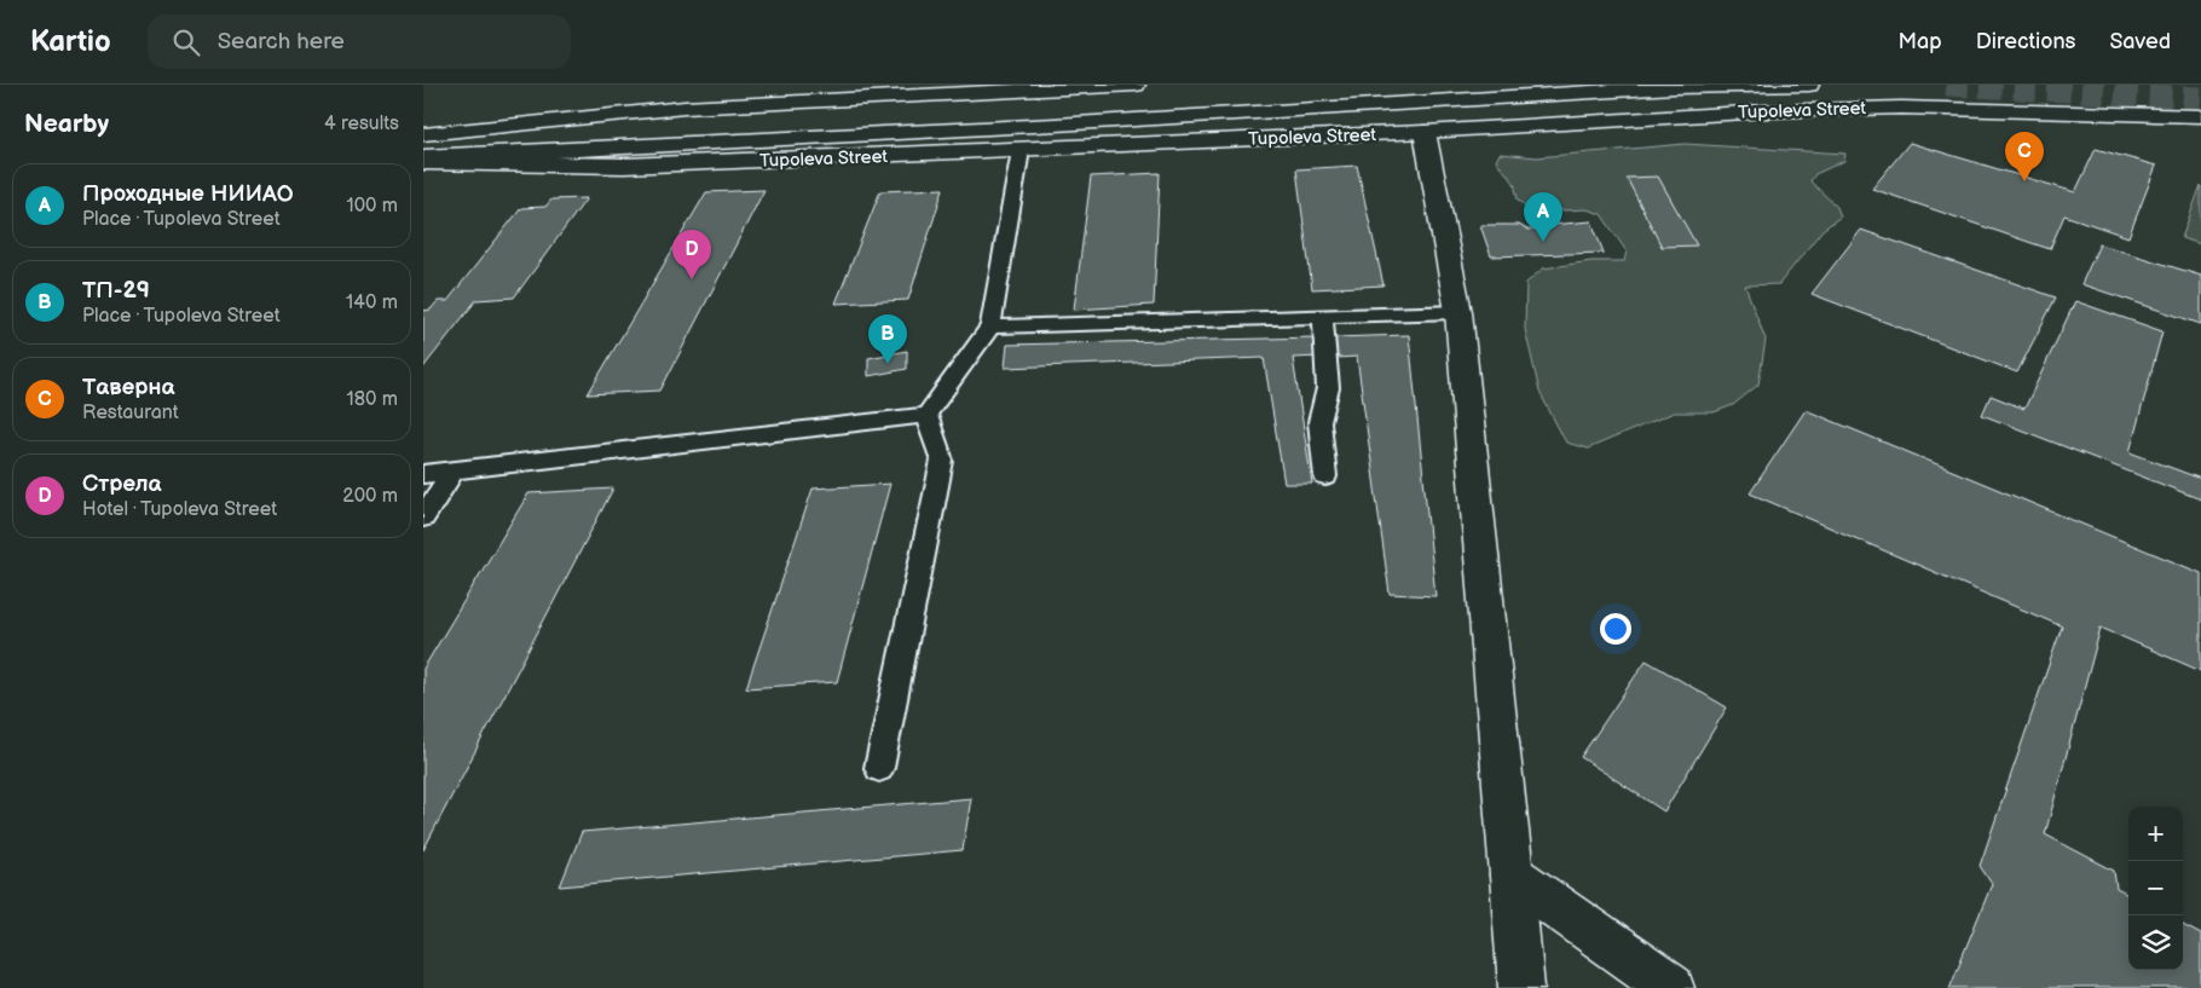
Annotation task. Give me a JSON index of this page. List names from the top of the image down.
{
  "streets": {
    "main road": ["Tupoleva Street"]
  },
  "page": {
    "header": "Kartio",
    "search": "Search here",
    "nav": ["Map", "Directions", "Saved"],
    "heading": ["Nearby", "4 results"],
    "pins": [
      "C",
      "A",
      "D",
      "B"
    ],
    "list": [
      {
        "mark": "A",
        "name": "Проходные НИИАО",
        "note": "Place · Tupoleva Street",
        "value": "100 m"
      },
      {
        "mark": "B",
        "name": "ТП-29",
        "note": "Place · Tupoleva Street",
        "value": "140 m"
      },
      {
        "mark": "C",
        "name": "Таверна",
        "note": "Restaurant",
        "value": "180 m"
      },
      {
        "mark": "D",
        "name": "Стрела",
        "note": "Hotel · Tupoleva Street",
        "value": "200 m"
      }
    ],
    "map_buttons": ["+", "−"]
  }
}
